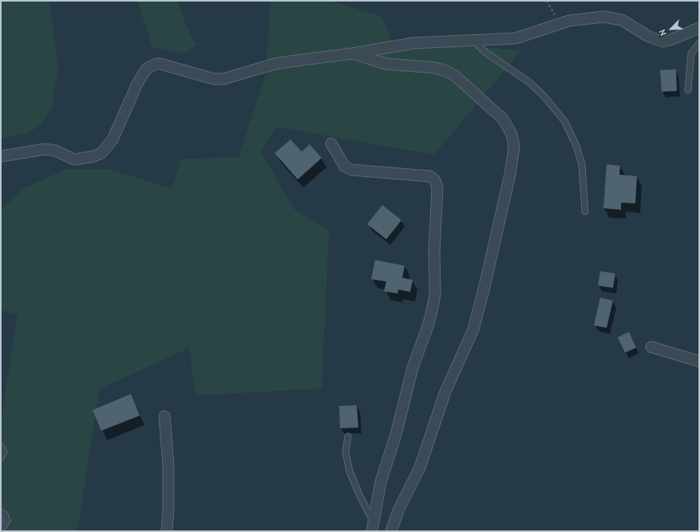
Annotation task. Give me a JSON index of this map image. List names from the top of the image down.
{
  "north": "bottom left"
}
